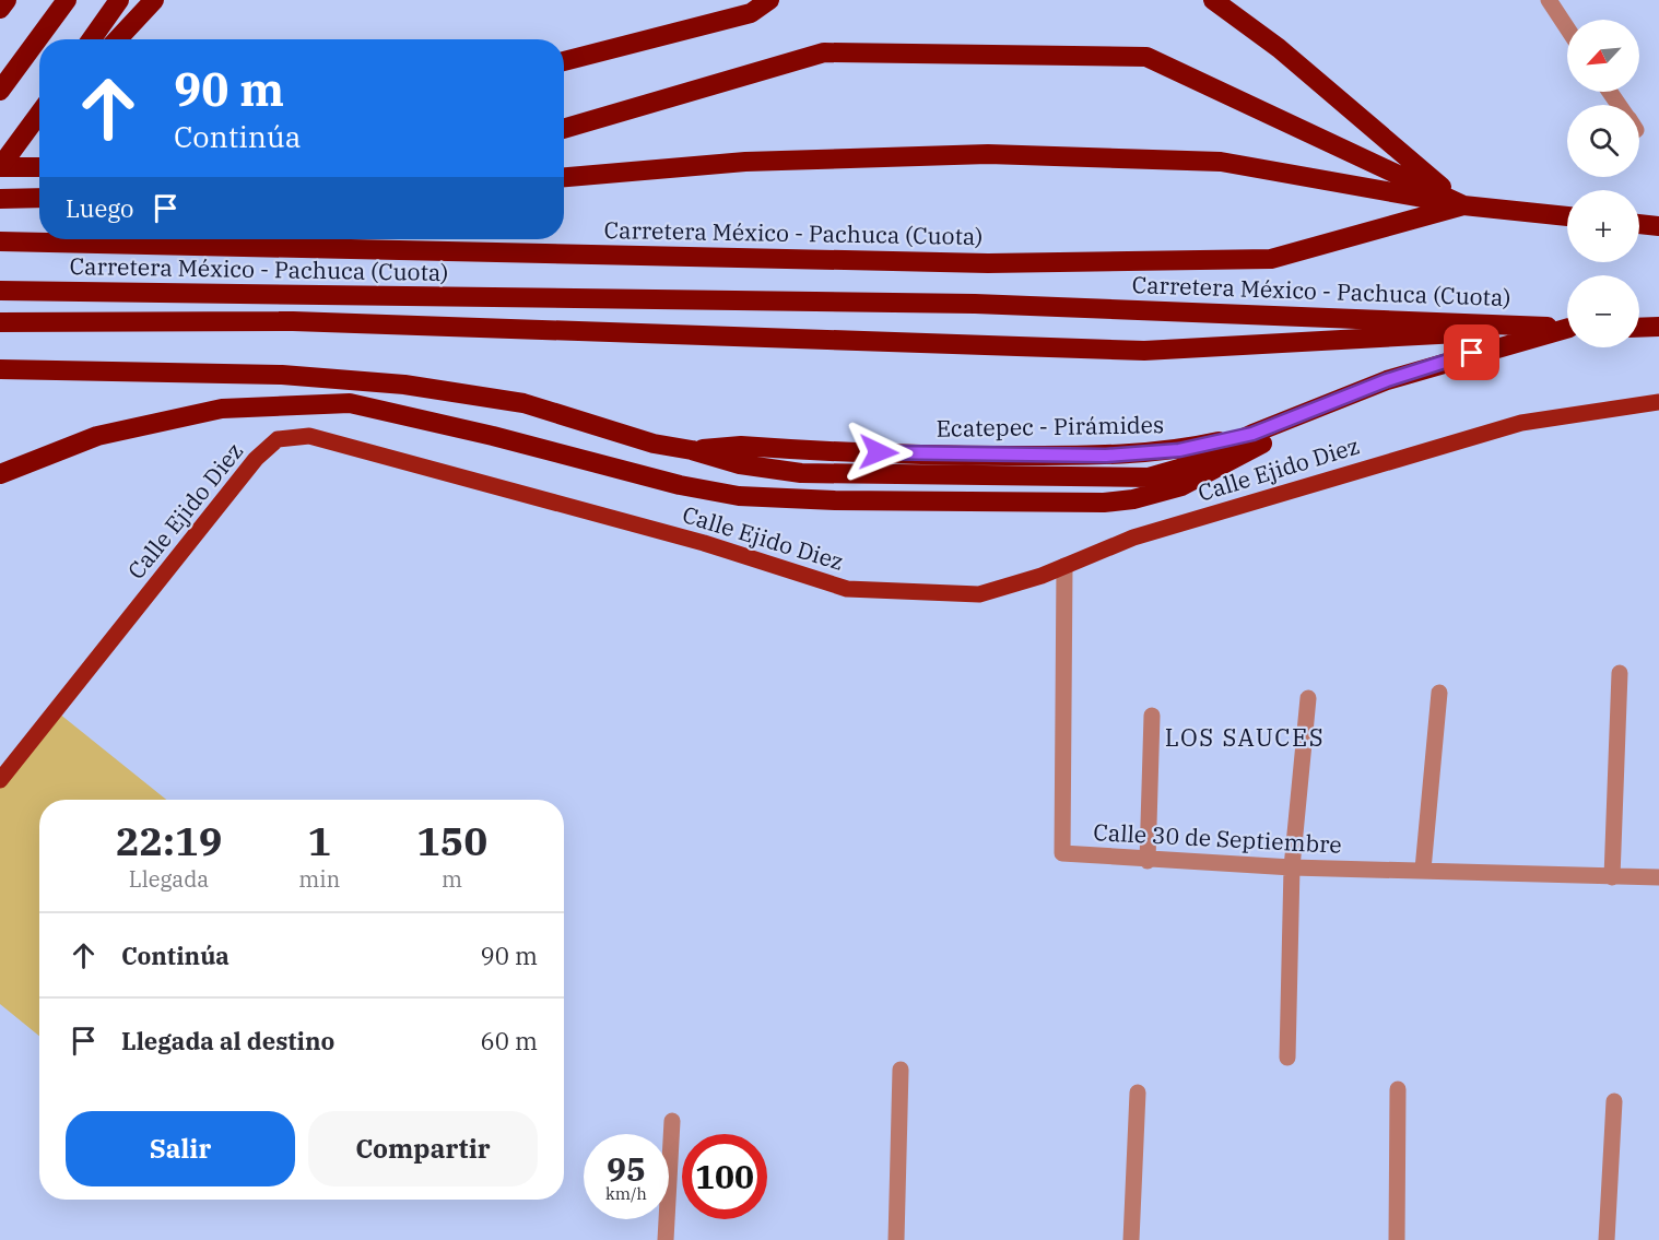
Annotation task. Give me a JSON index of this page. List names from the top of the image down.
{
  "streets": {
    "highway": ["Carretera México - Pachuca (Cuota)"],
    "main road": ["Calle Ejido Diez"],
    "street": ["Calle 30 de Septiembre"]
  },
  "crossings": [
    ["Calle Ejido Diez", "Calle 30 de Septiembre"]
  ],
  "districts": ["LOS SAUCES"],
  "north": "bottom left",
  "page": {
    "map_buttons": ["+", "−"],
    "turn": ["90 m", "Continúa"],
    "then": "Luego",
    "eta": [
      "22:19",
      "Llegada",
      "1",
      "min",
      "150",
      "m"
    ],
    "list": [
      {
        "name": "Continúa",
        "value": "90 m"
      },
      {
        "name": "Llegada al destino",
        "value": "60 m"
      }
    ],
    "buttons": ["Salir", "Compartir"],
    "speed": "95 km/h",
    "limit": "100"
  }
}
